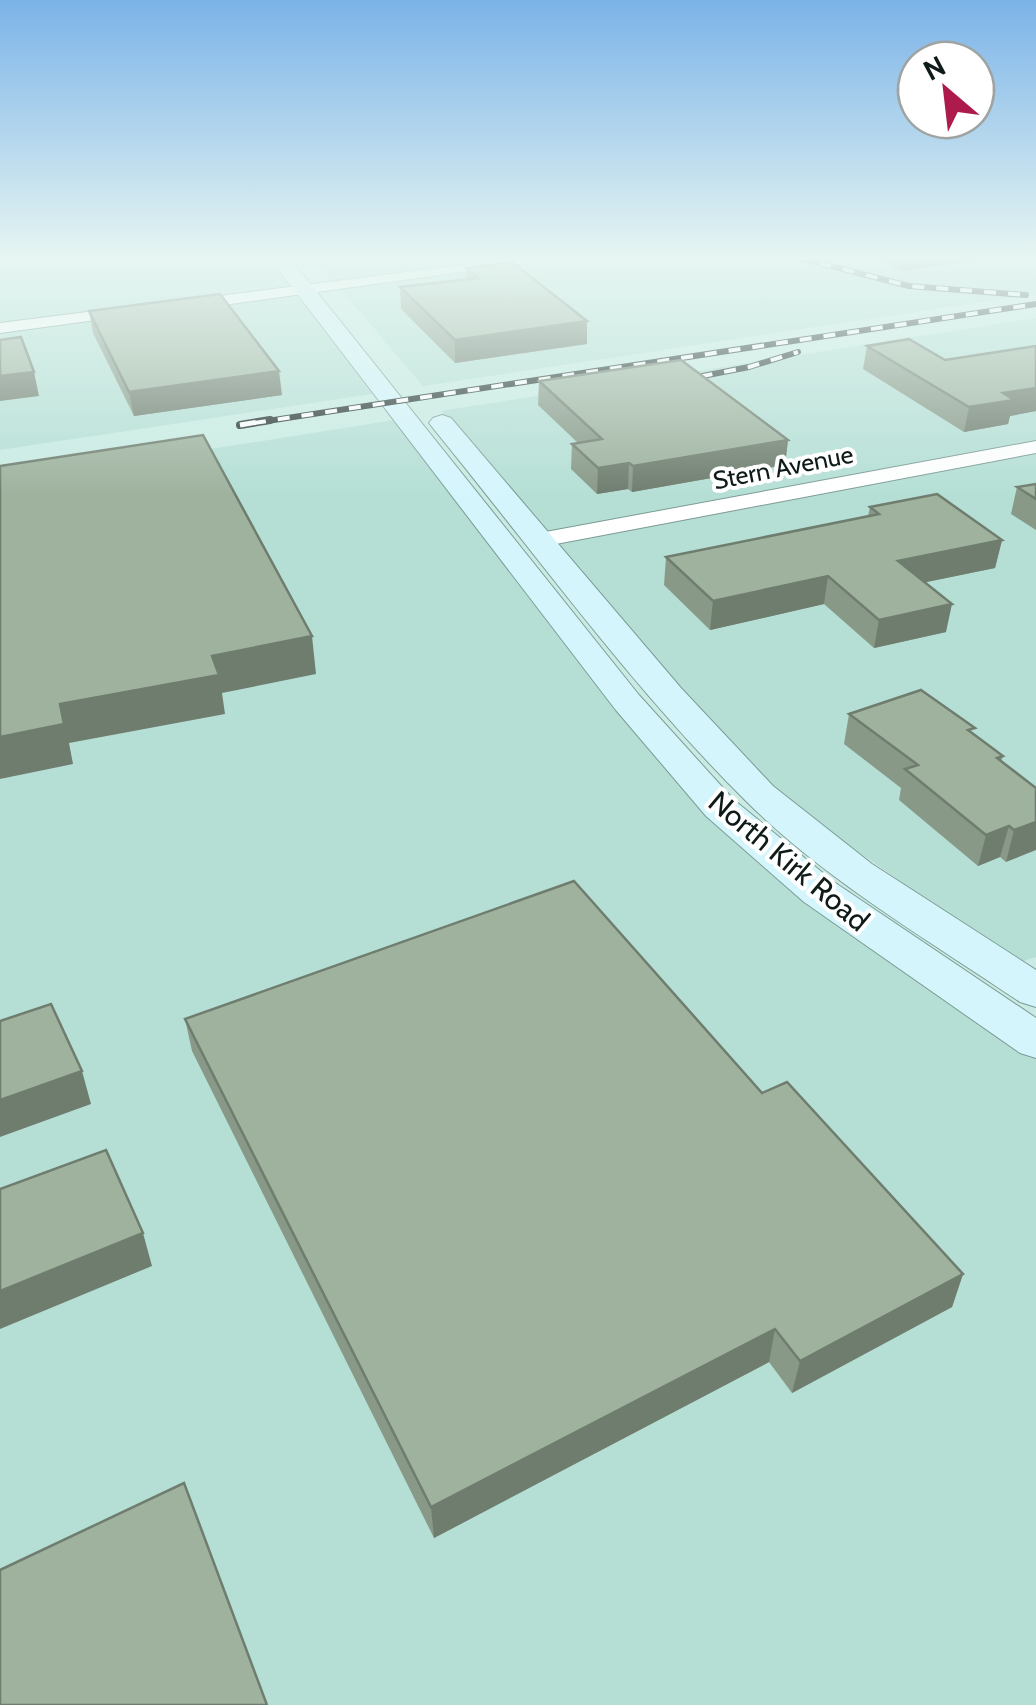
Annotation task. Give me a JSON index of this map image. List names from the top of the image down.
{
  "streets": {
    "main road": ["North Kirk Road"],
    "street": ["Stern Avenue"]
  },
  "crossings": [
    ["Stern Avenue", "North Kirk Road"]
  ],
  "north": "top left"
}
